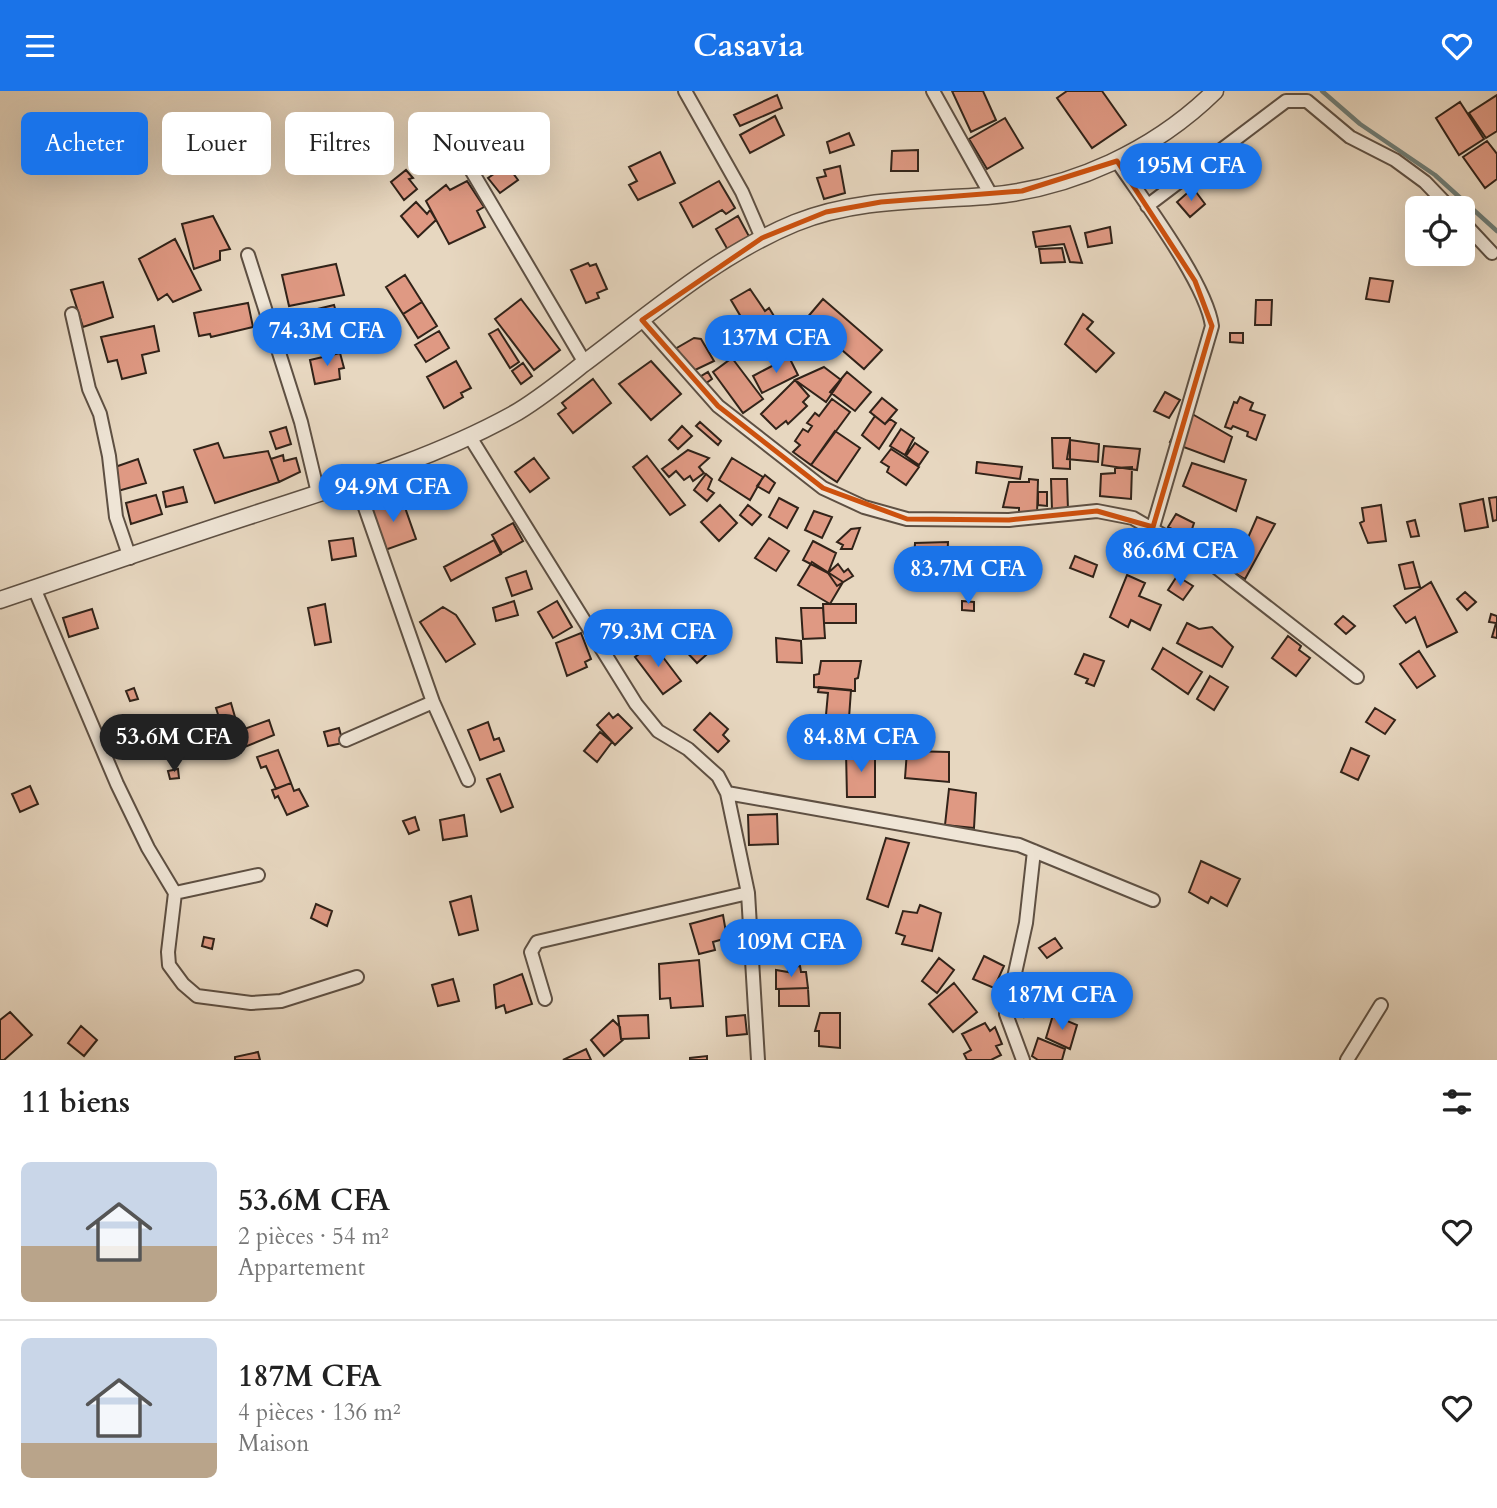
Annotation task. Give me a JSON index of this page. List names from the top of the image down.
{
  "page": {
    "header": "Casavia",
    "chip": [
      "Acheter",
      "Louer",
      "Filtres",
      "Nouveau"
    ],
    "price": [
      "195M CFA",
      "74.3M CFA",
      "137M CFA",
      "94.9M CFA",
      "86.6M CFA",
      "83.7M CFA",
      "79.3M CFA",
      "53.6M CFA",
      "84.8M CFA",
      "109M CFA",
      "187M CFA"
    ],
    "heading": "11 biens",
    "list": [
      {
        "name": "53.6M CFA",
        "note": "2 pièces · 54 m² · Appartement"
      },
      {
        "name": "187M CFA",
        "note": "4 pièces · 136 m² · Maison"
      }
    ]
  }
}
